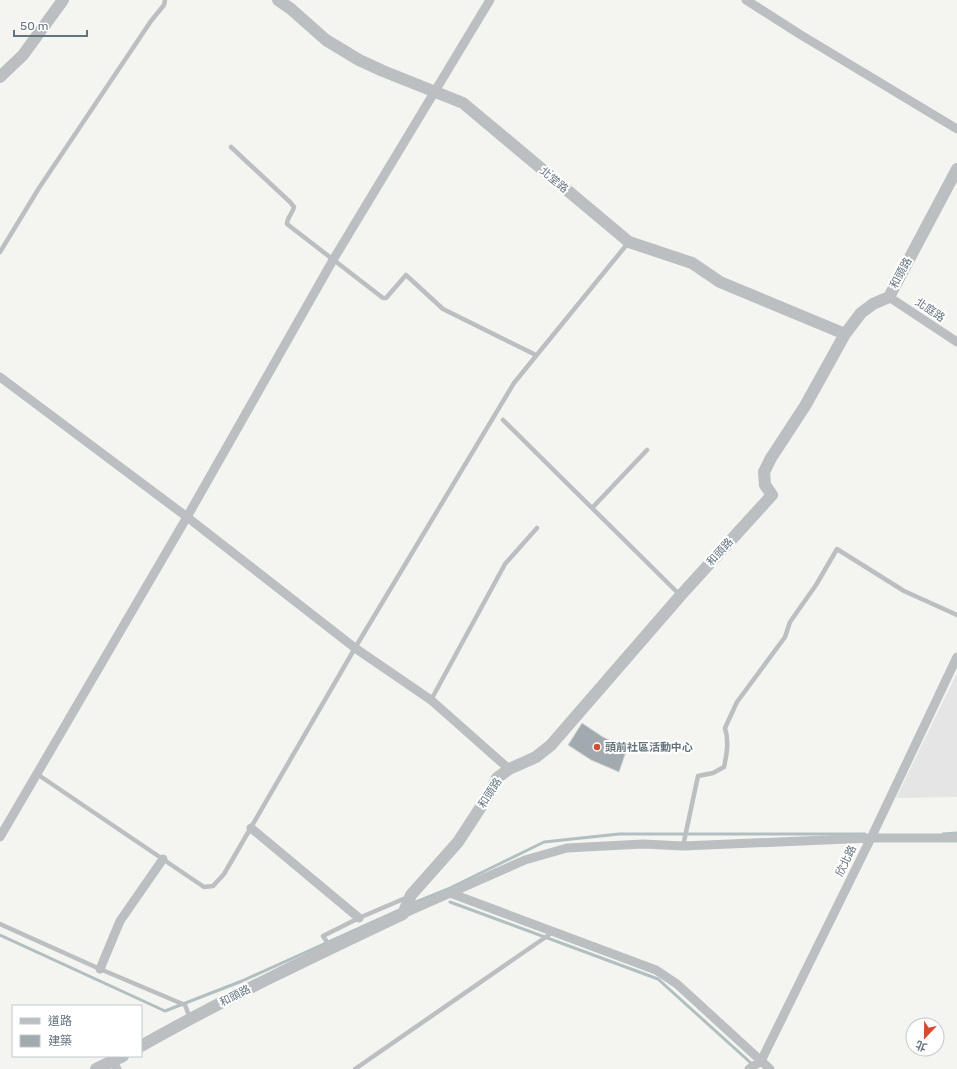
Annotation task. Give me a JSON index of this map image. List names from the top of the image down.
{
  "streets": {
    "street": [
      "北堂路",
      "和頭路",
      "北庭路",
      "欣北路"
    ]
  },
  "crossings": [
    ["北堂路", "和頭路"],
    ["和頭路", "北庭路"]
  ],
  "places": ["頭前社區活動中心"],
  "legend": ["道路", "建築"],
  "scale_bar": "50 m",
  "north": "bottom"
}
